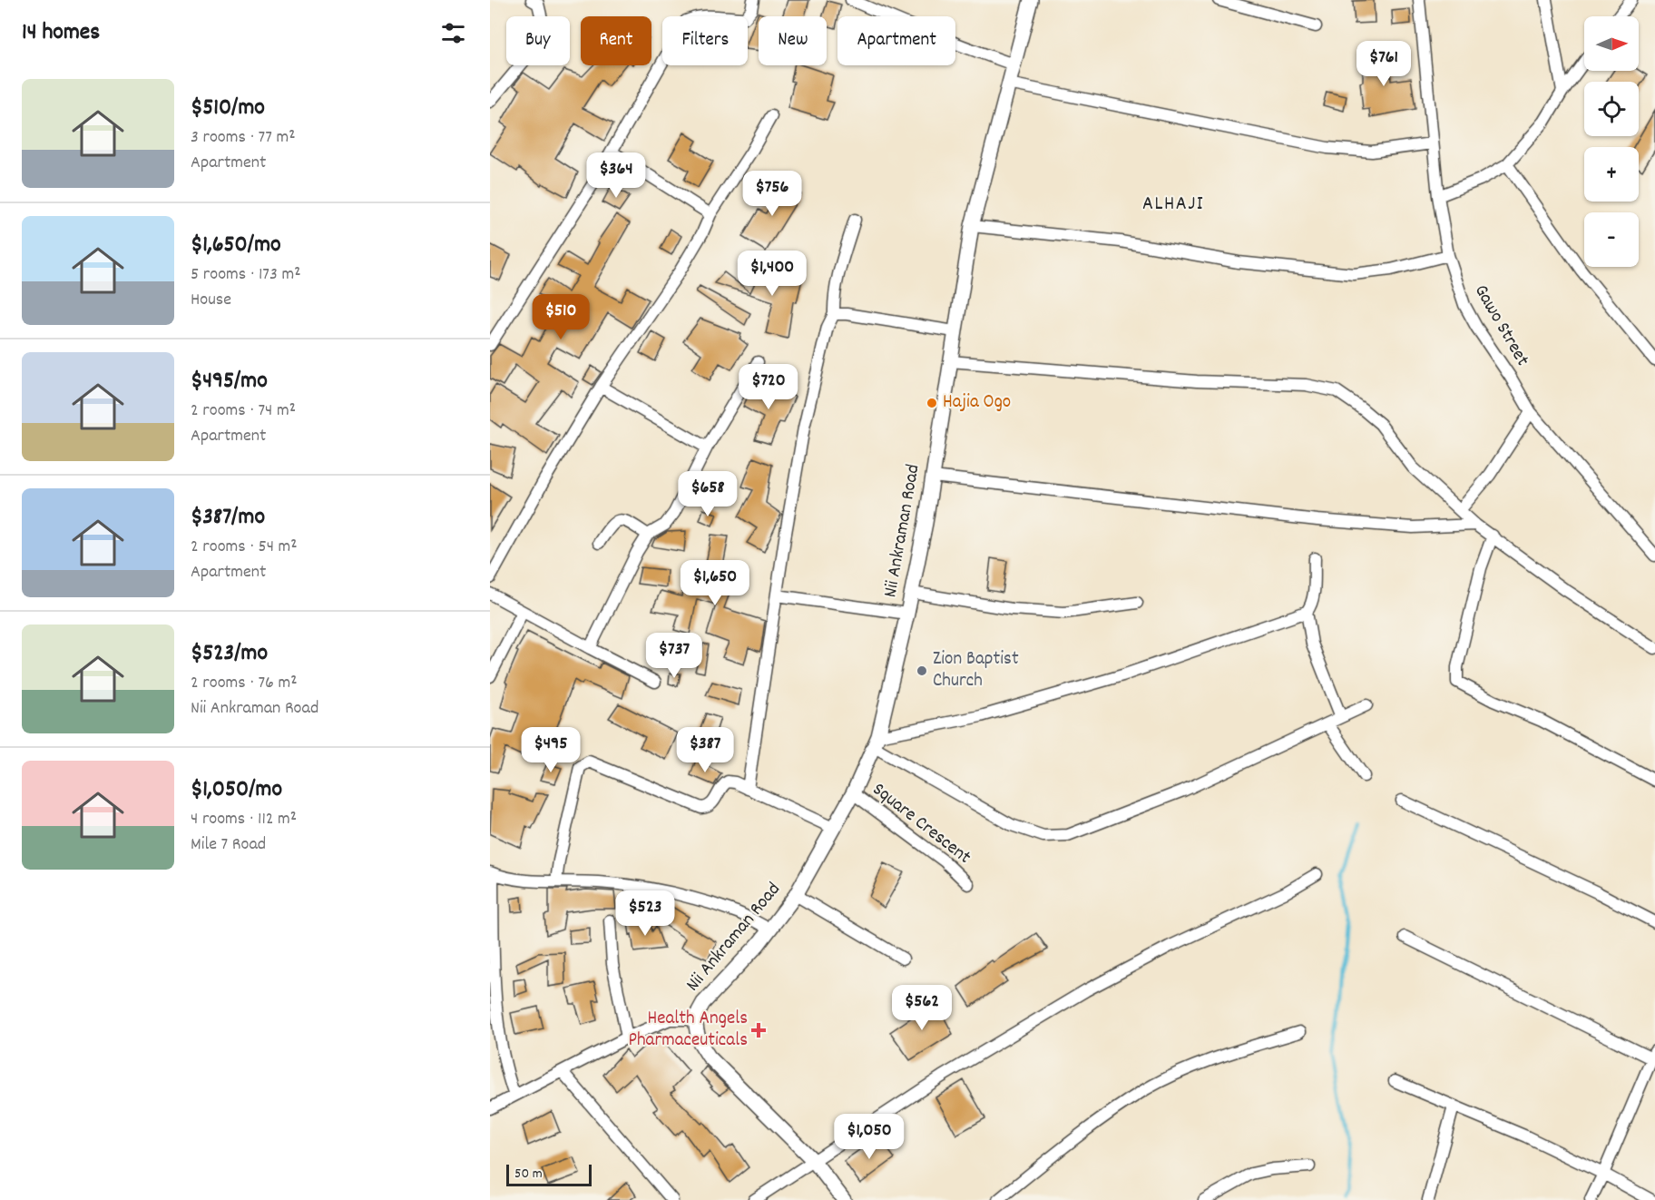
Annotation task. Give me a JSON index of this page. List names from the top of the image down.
{
  "streets": {
    "street": ["Gawo Street", "Nii Ankraman Road", "Square Crescent"]
  },
  "crossings": [
    ["Nii Ankraman Road", "Square Crescent"]
  ],
  "districts": ["ALHAJI"],
  "places": {
    "other": ["Hajia Ogo", "Zion Baptist Church"],
    "health": ["Health Angels Pharmaceuticals"]
  },
  "scale_bar": "50 m",
  "north": "right",
  "page": {
    "heading": "14 homes",
    "map_buttons": ["+", "−"],
    "chip": [
      "Buy",
      "Rent",
      "Filters",
      "New",
      "Apartment"
    ],
    "price": [
      "$761",
      "$364",
      "$756",
      "$1,400",
      "$510",
      "$720",
      "$658",
      "$1,650",
      "$737",
      "$495",
      "$387",
      "$523",
      "$562",
      "$1,050"
    ],
    "list": [
      {
        "name": "$510/mo",
        "note": "3 rooms · 77 m² · Apartment"
      },
      {
        "name": "$1,650/mo",
        "note": "5 rooms · 173 m² · House"
      },
      {
        "name": "$495/mo",
        "note": "2 rooms · 74 m² · Apartment"
      },
      {
        "name": "$387/mo",
        "note": "2 rooms · 54 m² · Apartment"
      },
      {
        "name": "$523/mo",
        "note": "2 rooms · 76 m² · Nii Ankraman Road"
      },
      {
        "name": "$1,050/mo",
        "note": "4 rooms · 112 m² · Mile 7 Road"
      }
    ],
    "scale": "50 m"
  }
}
